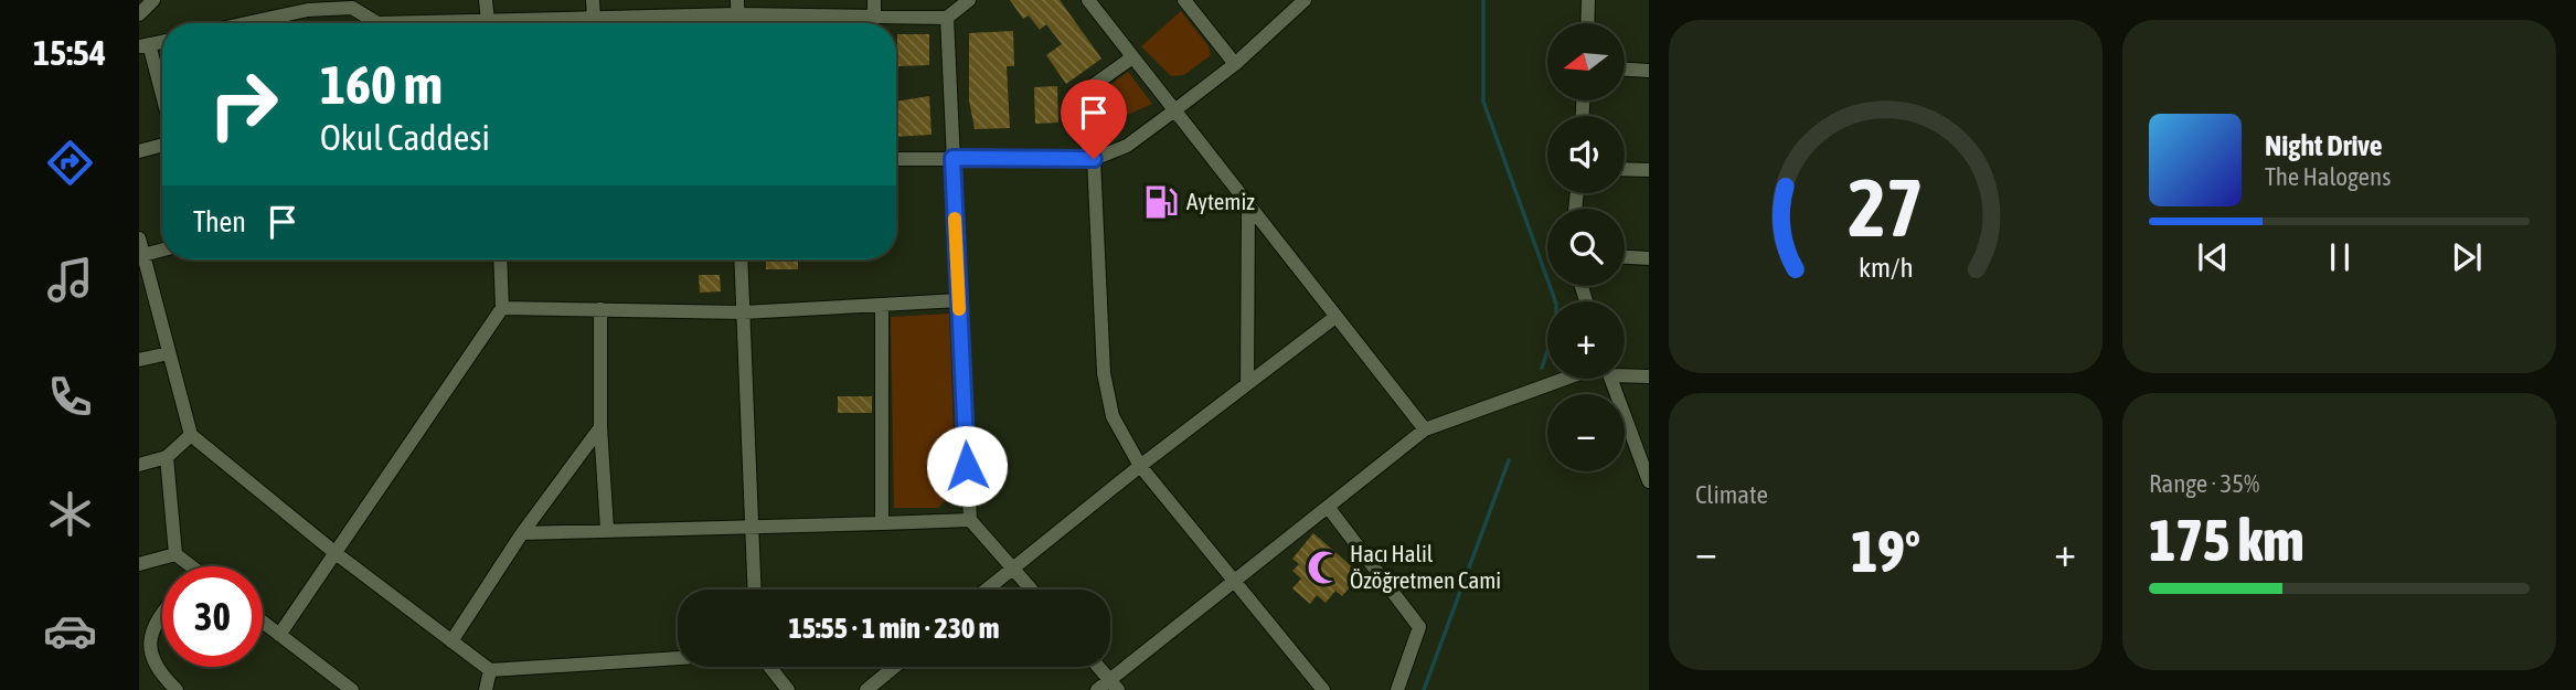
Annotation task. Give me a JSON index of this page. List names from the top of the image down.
{
  "places": {
    "fuel station": ["Aytemiz"],
    "mosque": ["Hacı Halil Özöğretmen Cami"]
  },
  "north": "left",
  "page": {
    "tabs": "15:54",
    "map_buttons": ["+", "−"],
    "turn": ["160 m", "Okul Caddesi"],
    "song": ["Night Drive", "The Halogens"],
    "then": "Then",
    "tile": [
      "Climate",
      ["Range · 35%", "175 km"]
    ],
    "heat": ["−", "19°", "+"],
    "limit": "30",
    "trip": "15:55 · 1 min · 230 m",
    "gauge": ["27", "km/h"]
  }
}
